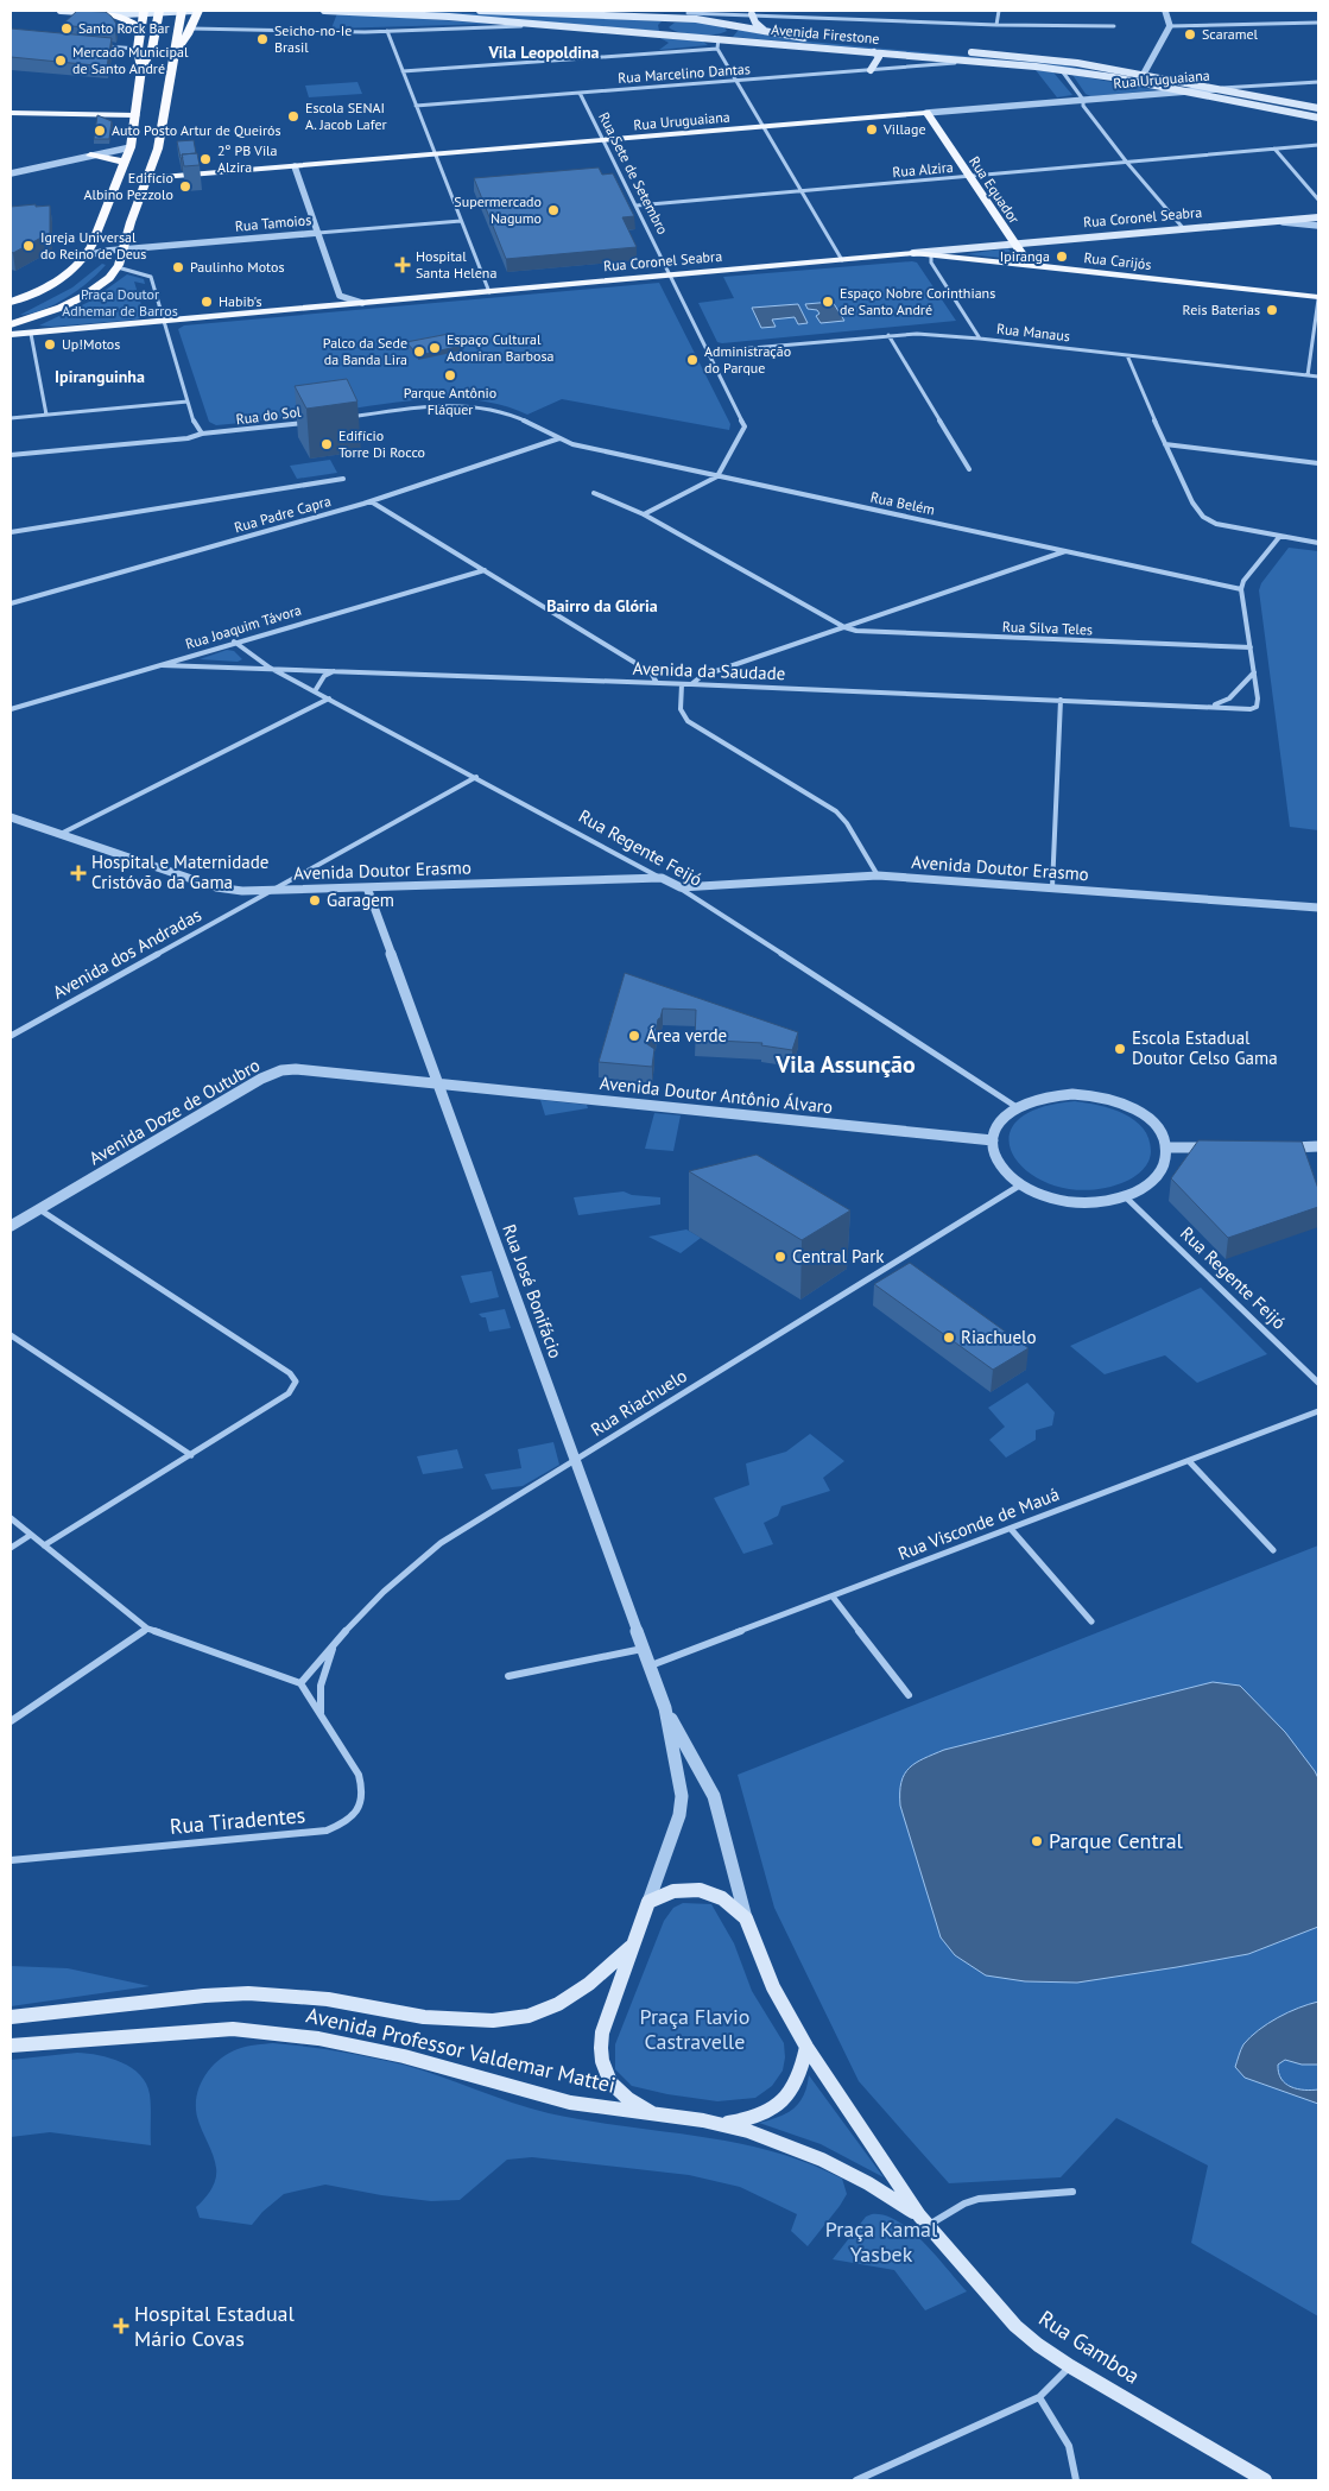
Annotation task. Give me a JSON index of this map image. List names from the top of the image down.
{
  "streets": {
    "main road": [
      "Avenida Firestone",
      "Rua Uruguaiana",
      "Rua Equador",
      "Rua Coronel Seabra",
      "Rua Carijós",
      "Avenida Professor Valdemar Mattei",
      "Rua Gamboa"
    ],
    "street": [
      "Rua Marcelino Dantas",
      "Rua Alzira",
      "Rua Sete de Setembro",
      "Rua Tamoios",
      "Rua Manaus",
      "Rua do Sol",
      "Rua Belém",
      "Rua Padre Capra",
      "Rua Joaquim Távora",
      "Rua Silva Teles",
      "Avenida da Saudade",
      "Rua Regente Feijó",
      "Avenida Doutor Erasmo",
      "Avenida dos Andradas",
      "Avenida Doutor Antônio Álvaro",
      "Avenida Doze de Outubro",
      "Rua José Bonifácio",
      "Rua Riachuelo",
      "Rua Visconde de Mauá",
      "Rua Tiradentes"
    ]
  },
  "crossings": [
    ["Avenida Firestone", "Rua Uruguaiana"],
    ["Rua Marcelino Dantas", "Rua Sete de Setembro"],
    ["Rua Uruguaiana", "Rua Sete de Setembro"],
    ["Rua Uruguaiana", "Rua Equador"],
    ["Rua Alzira", "Rua Sete de Setembro"],
    ["Rua Alzira", "Rua Equador"],
    ["Rua Sete de Setembro", "Rua Coronel Seabra"],
    ["Rua Sete de Setembro", "Rua Manaus"],
    ["Rua Sete de Setembro", "Rua Belém"],
    ["Rua Equador", "Rua Coronel Seabra"],
    ["Rua Coronel Seabra", "Rua Carijós"],
    ["Rua Belém", "Rua Padre Capra"],
    ["Rua Joaquim Távora", "Avenida da Saudade"],
    ["Rua Joaquim Távora", "Rua Regente Feijó"],
    ["Avenida da Saudade", "Rua Regente Feijó"],
    ["Rua Regente Feijó", "Avenida Doutor Erasmo"],
    ["Rua Regente Feijó", "Avenida dos Andradas"],
    ["Rua Regente Feijó", "Avenida Doutor Antônio Álvaro"],
    ["Rua Regente Feijó", "Rua Riachuelo"],
    ["Avenida Doutor Erasmo", "Avenida dos Andradas"],
    ["Avenida Doutor Erasmo", "Rua José Bonifácio"],
    ["Avenida Doutor Antônio Álvaro", "Avenida Doze de Outubro"],
    ["Avenida Doutor Antônio Álvaro", "Rua José Bonifácio"],
    ["Avenida Doutor Antônio Álvaro", "Rua Riachuelo"],
    ["Avenida Doze de Outubro", "Rua José Bonifácio"],
    ["Rua José Bonifácio", "Rua Riachuelo"],
    ["Rua José Bonifácio", "Rua Visconde de Mauá"],
    ["Rua José Bonifácio", "Rua Gamboa"],
    ["Rua Riachuelo", "Rua Tiradentes"],
    ["Avenida Professor Valdemar Mattei", "Rua Gamboa"]
  ],
  "districts": [
    "Vila Leopoldina",
    "Ipiranguinha",
    "Bairro da Glória",
    "Vila Assunção"
  ],
  "parks": ["Praça Doutor Adhemar de Barros", "Praça Flavio Castravelle", "Praça Kamal Yasbek"],
  "places": {
    "other": [
      "Santo Rock Bar",
      "Scaramel",
      "Seicho-no-Ie Brasil",
      "Mercado Municipal de Santo André",
      "Escola SENAI A. Jacob Lafer",
      "Village",
      "Auto Posto Artur de Queirós",
      "2º PB Vila Alzira",
      "Edifício Albino Pezzolo",
      "Supermercado Nagumo",
      "Igreja Universal do Reino de Deus",
      "Ipiranga",
      "Paulinho Motos",
      "Habib's",
      "Espaço Nobre Corinthians de Santo André",
      "Reis Baterias",
      "Up!Motos",
      "Espaço Cultural Adoniran Barbosa",
      "Palco da Sede da Banda Lira",
      "Administração do Parque",
      "Parque Antônio Fláquer",
      "Edifício Torre Di Rocco",
      "Garagem",
      "Área verde",
      "Escola Estadual Doutor Celso Gama",
      "Central Park",
      "Riachuelo",
      "Parque Central"
    ],
    "health": ["Hospital Santa Helena", "Hospital e Maternidade Cristóvão da Gama", "Hospital Estadual Mário Covas"]
  }
}
